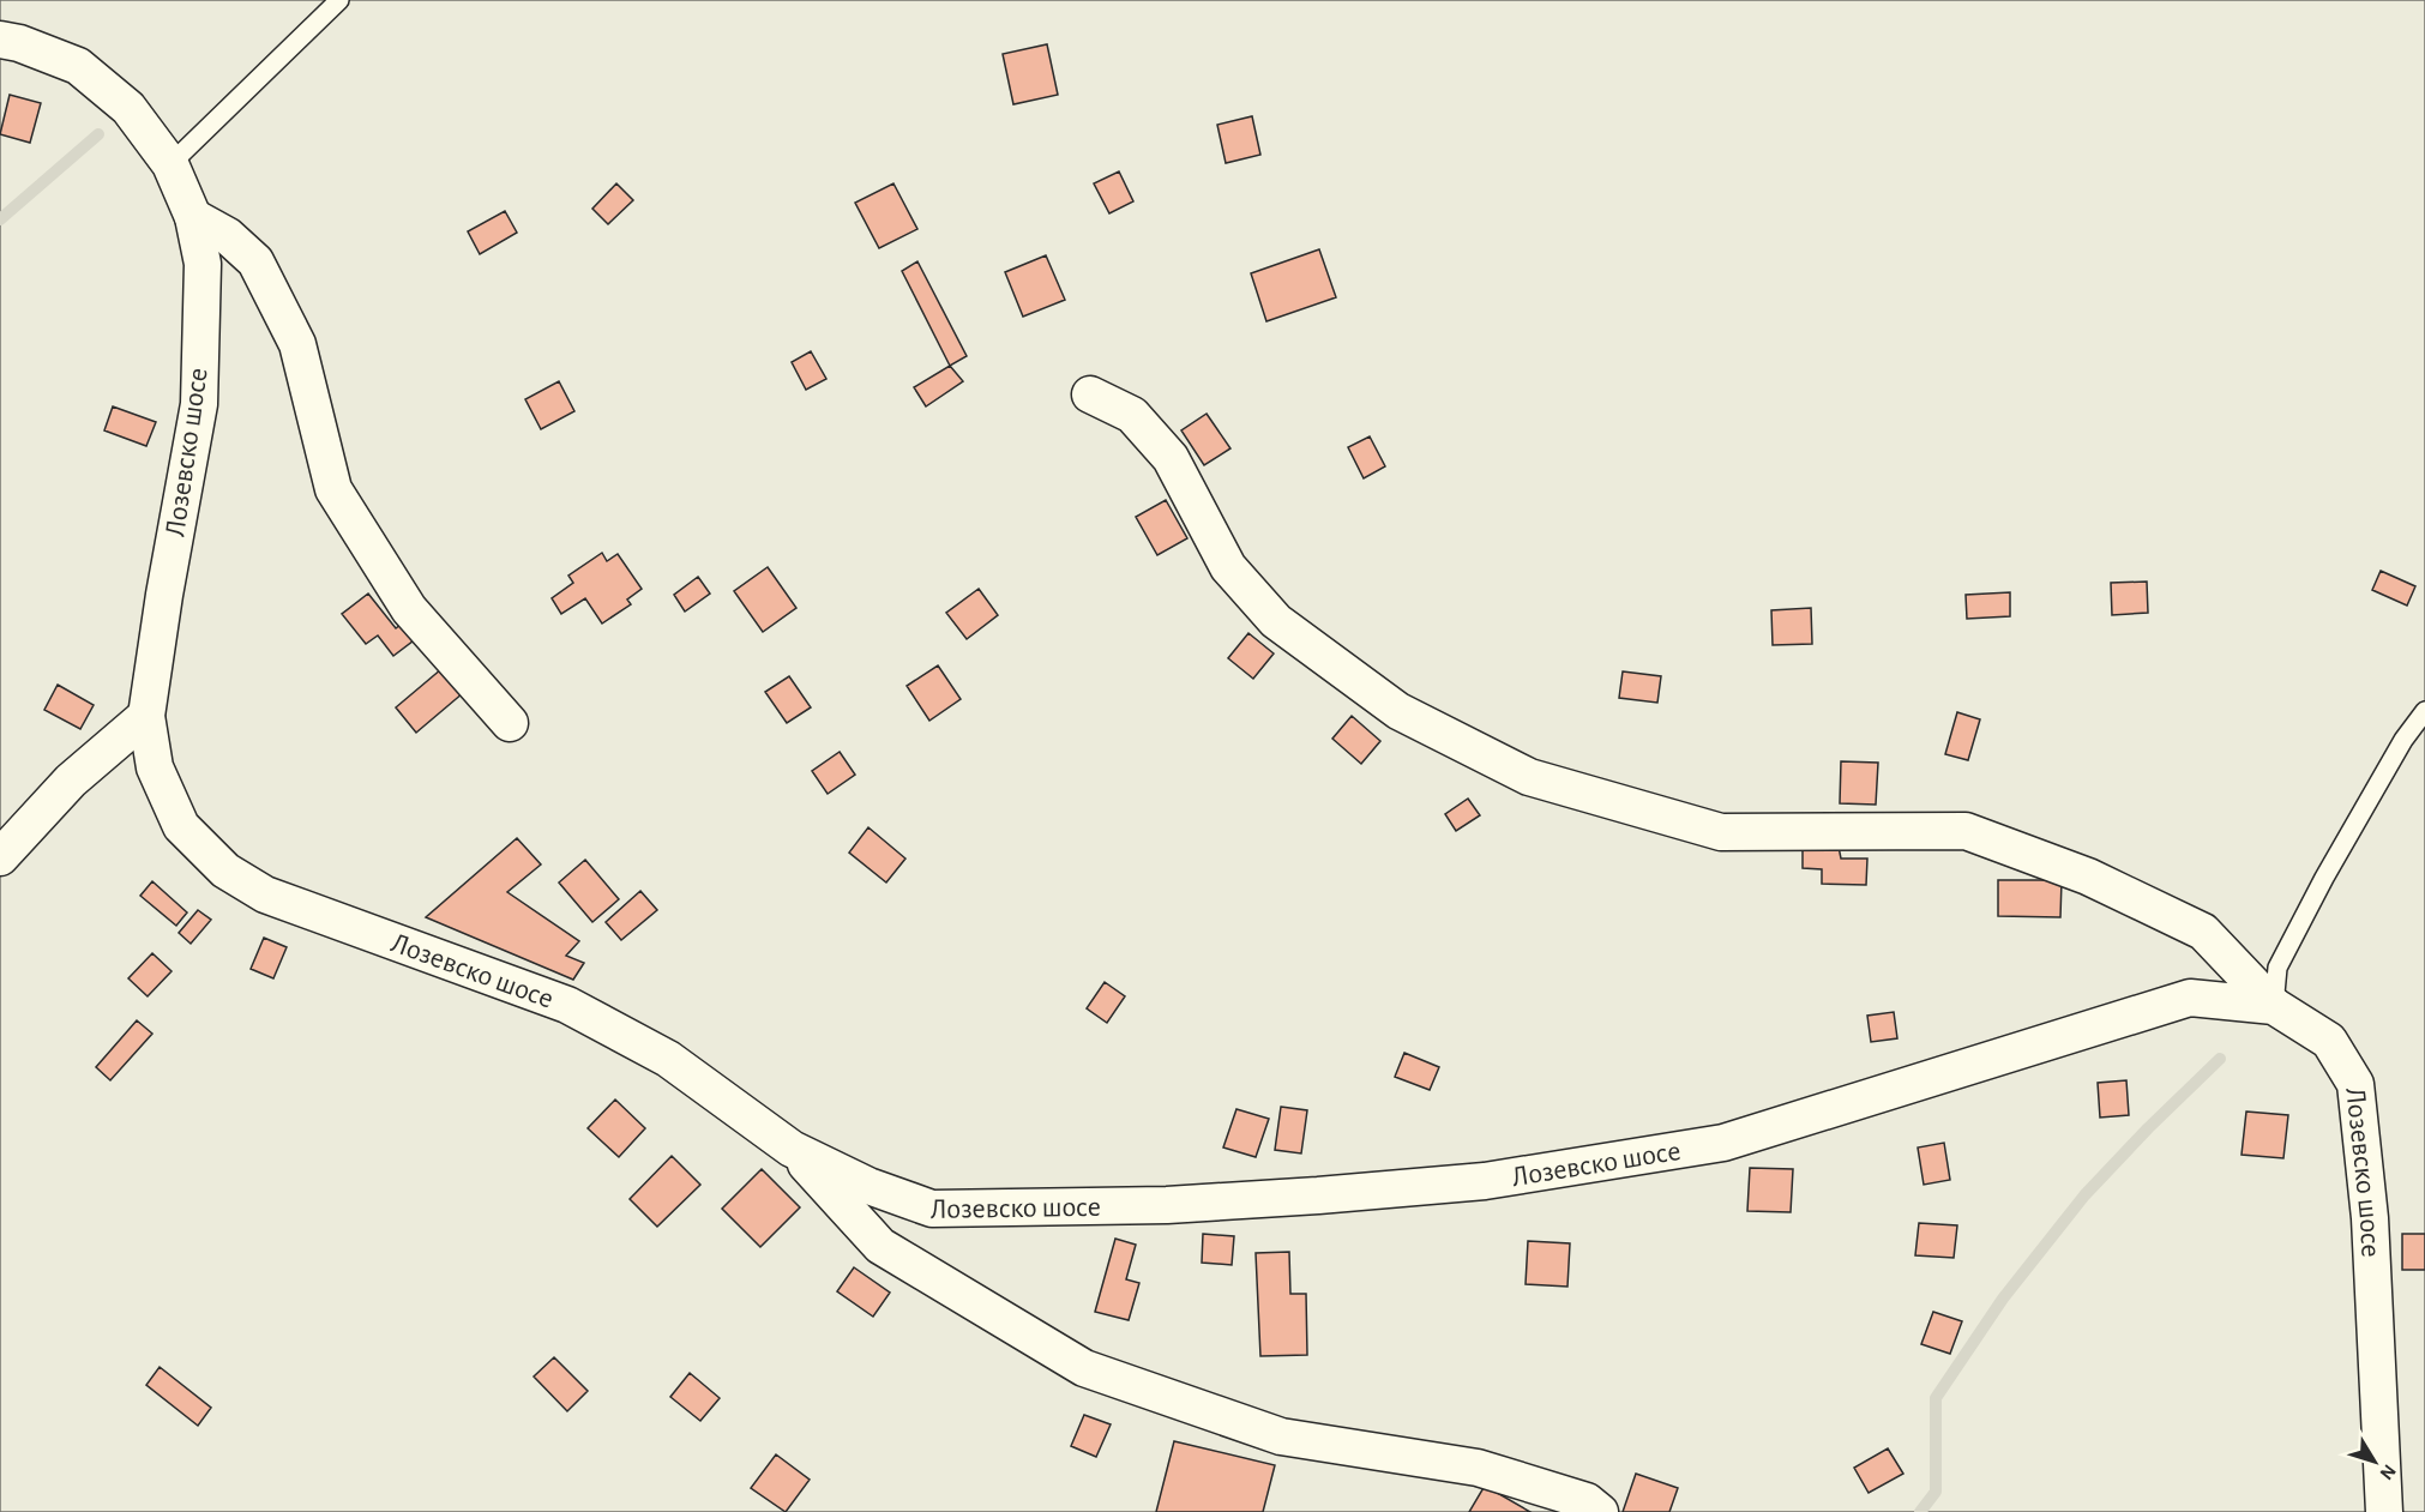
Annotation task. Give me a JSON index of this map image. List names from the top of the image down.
{
  "streets": {
    "street": ["Лозевско шосе"]
  },
  "north": "bottom right"
}
